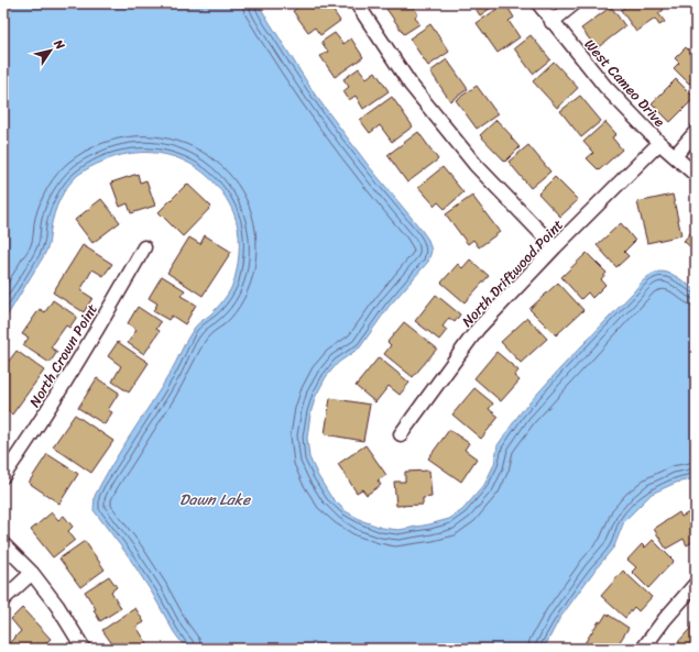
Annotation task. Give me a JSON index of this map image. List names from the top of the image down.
{
  "streets": {
    "street": ["West Cameo Drive", "North Driftwood Point", "North Crown Point"]
  },
  "crossings": [
    ["West Cameo Drive", "North Driftwood Point"]
  ],
  "water": ["Dawn Lake"],
  "north": "top right"
}
